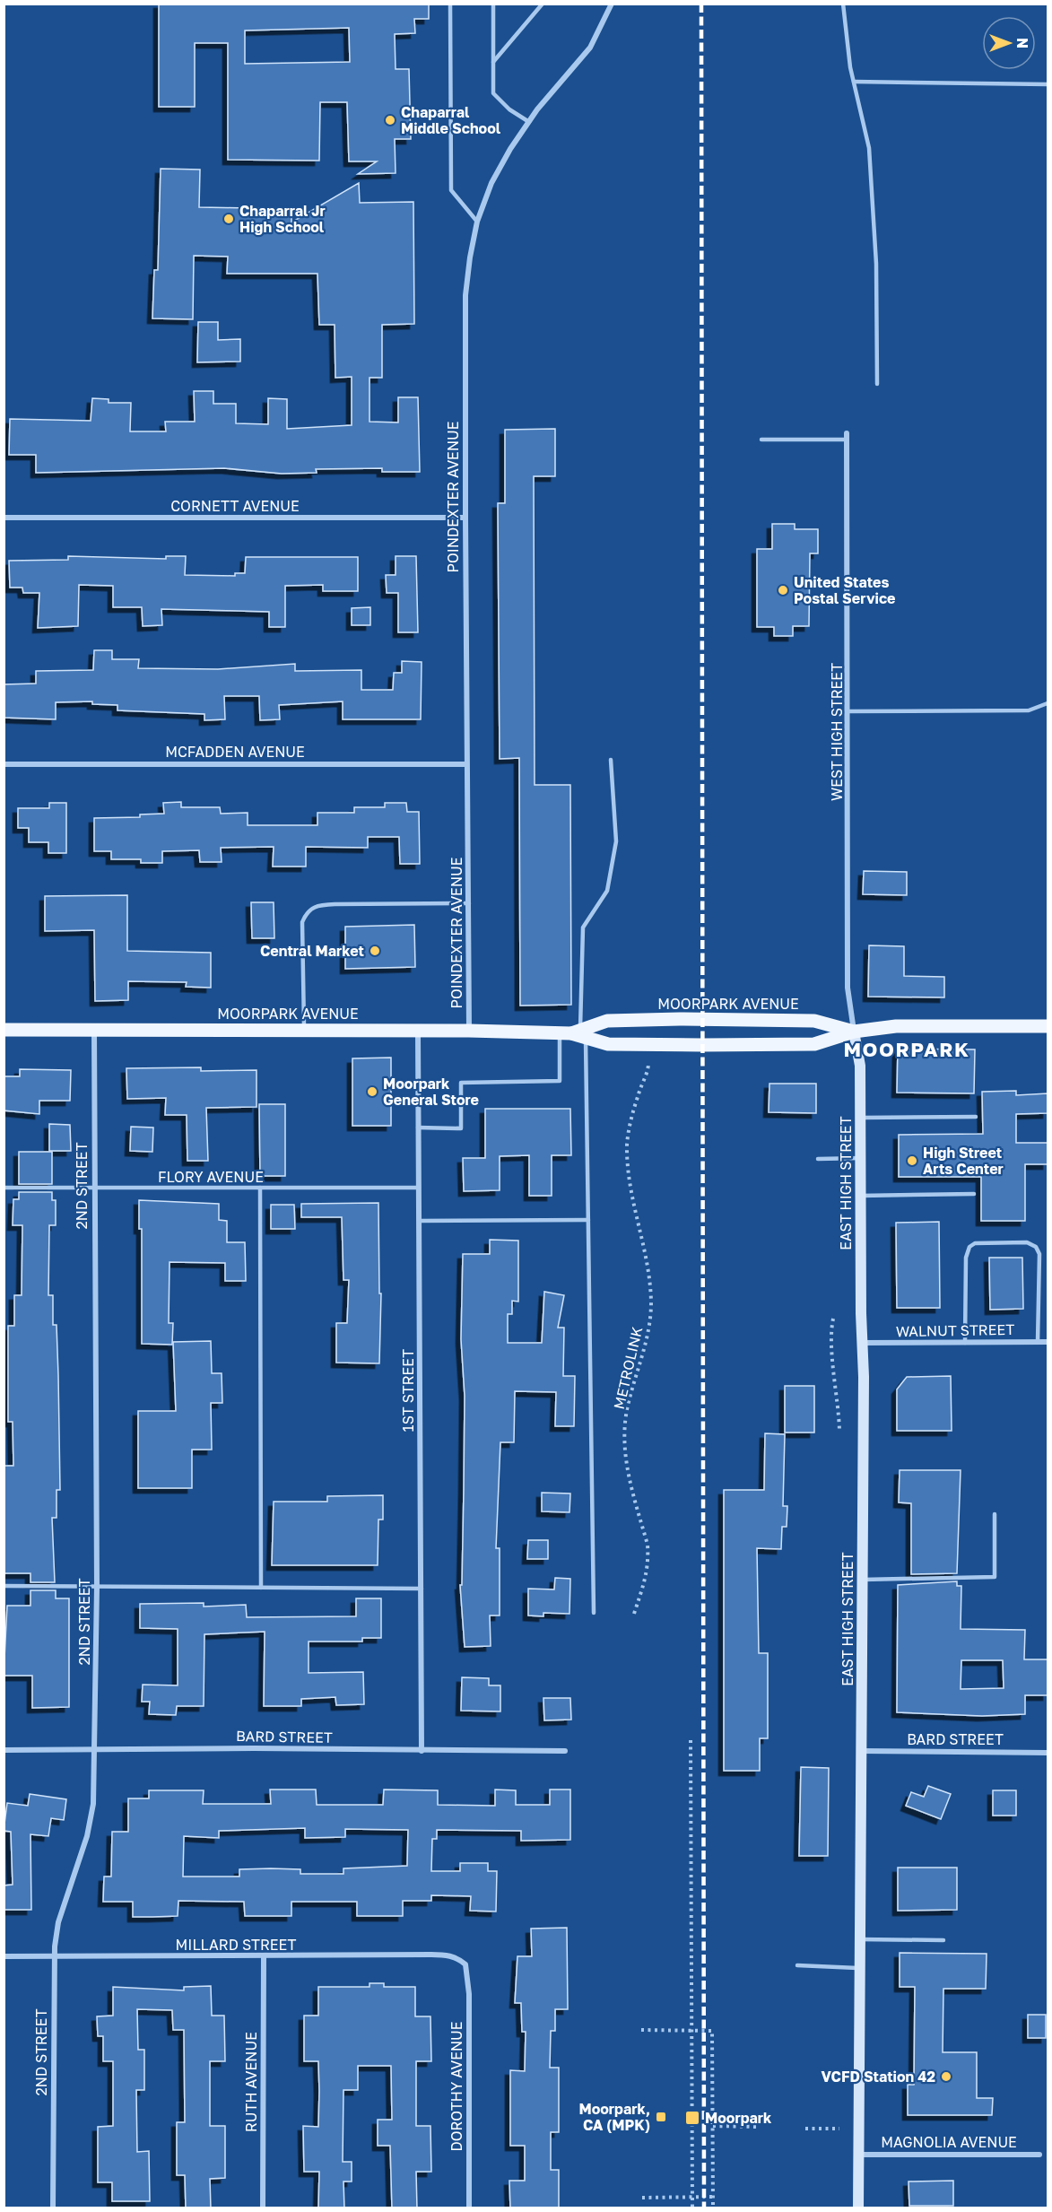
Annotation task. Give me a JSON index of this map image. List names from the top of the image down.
{
  "streets": {
    "main road": ["MOORPARK AVENUE"],
    "street": [
      "POINDEXTER AVENUE",
      "CORNETT AVENUE",
      "WEST HIGH STREET",
      "MCFADDEN AVENUE",
      "EAST HIGH STREET",
      "2ND STREET",
      "WALNUT STREET",
      "1ST STREET",
      "BARD STREET",
      "MILLARD STREET",
      "RUTH AVENUE",
      "DOROTHY AVENUE",
      "MAGNOLIA AVENUE"
    ],
    "lane": ["FLORY AVENUE"],
    "path": ["METROLINK"]
  },
  "crossings": [
    ["POINDEXTER AVENUE", "CORNETT AVENUE"],
    ["POINDEXTER AVENUE", "MCFADDEN AVENUE"],
    ["POINDEXTER AVENUE", "MOORPARK AVENUE"],
    ["WEST HIGH STREET", "MOORPARK AVENUE"],
    ["WEST HIGH STREET", "EAST HIGH STREET"],
    ["MOORPARK AVENUE", "EAST HIGH STREET"],
    ["MOORPARK AVENUE", "2ND STREET"],
    ["MOORPARK AVENUE", "1ST STREET"],
    ["FLORY AVENUE", "2ND STREET"],
    ["FLORY AVENUE", "1ST STREET"],
    ["EAST HIGH STREET", "WALNUT STREET"],
    ["EAST HIGH STREET", "BARD STREET"],
    ["EAST HIGH STREET", "MAGNOLIA AVENUE"],
    ["2ND STREET", "BARD STREET"],
    ["2ND STREET", "MILLARD STREET"],
    ["1ST STREET", "BARD STREET"],
    ["MILLARD STREET", "RUTH AVENUE"],
    ["MILLARD STREET", "DOROTHY AVENUE"]
  ],
  "districts": ["MOORPARK"],
  "places": {
    "other": [
      "Chaparral Middle School",
      "Chaparral Jr High School",
      "United States Postal Service",
      "Central Market",
      "Moorpark General Store",
      "High Street Arts Center",
      "VCFD Station 42"
    ],
    "transit": ["Moorpark, CA (MPK)", "Moorpark"]
  },
  "north": "right"
}
